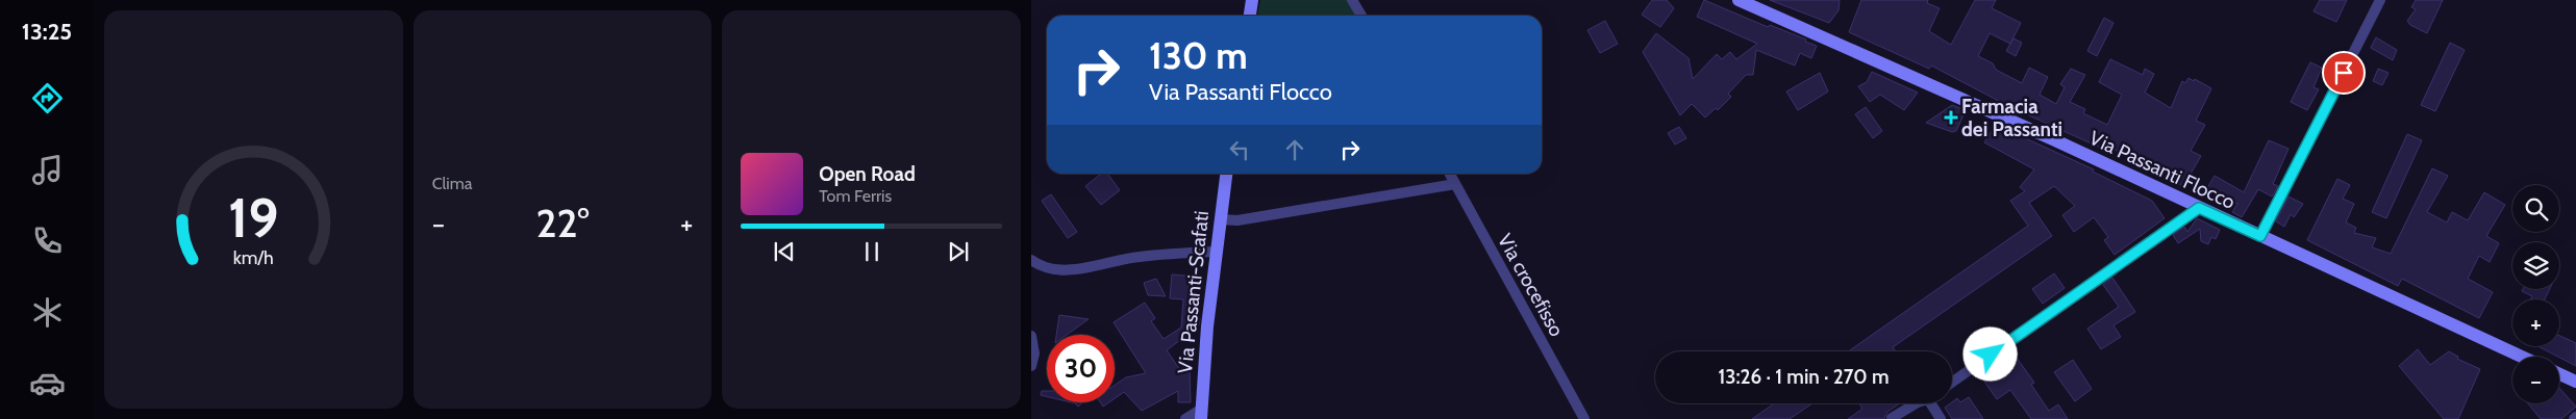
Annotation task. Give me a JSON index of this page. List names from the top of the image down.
{
  "streets": {
    "main road": ["Via Passanti Flocco", "Via Passanti-Scafati"],
    "street": ["Via crocefisso"]
  },
  "places": {
    "health": ["Farmacia dei Passanti"]
  },
  "page": {
    "tabs": "13:25",
    "tile": "Clima",
    "turn": ["130 m", "Via Passanti Flocco"],
    "song": ["Open Road", "Tom Ferris"],
    "map_buttons": ["+", "−"],
    "heat": ["−", "22°", "+"],
    "limit": "30",
    "trip": "13:26 · 1 min · 270 m",
    "gauge": ["19", "km/h"]
  }
}
